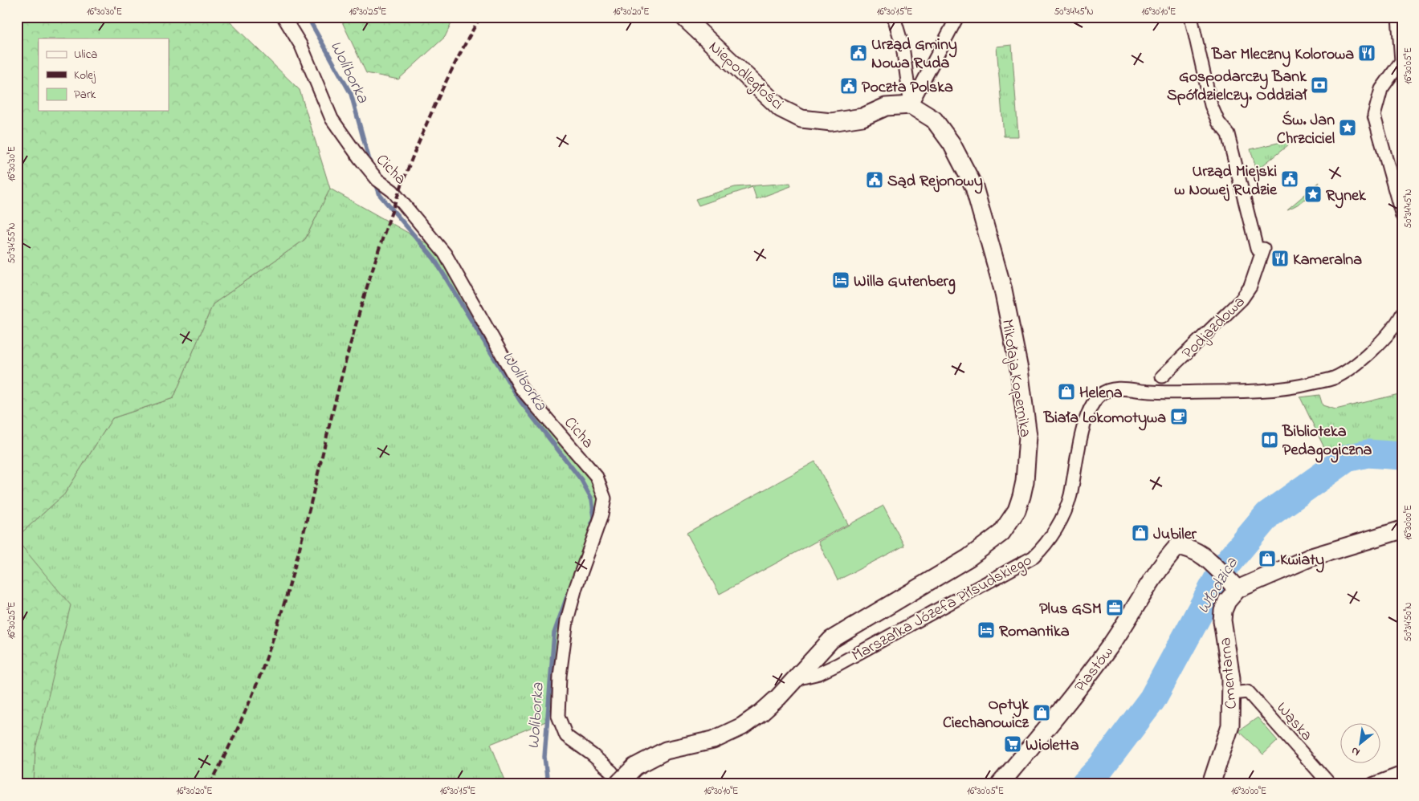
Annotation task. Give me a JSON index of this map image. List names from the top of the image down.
{
  "streets": {
    "street": [
      "Niepodległości",
      "Cicha",
      "Podjazdowa",
      "Mikołaja Kopernika",
      "Marszałka Józefa Piłsudskiego",
      "Piastów",
      "Cmentarna",
      "Wąska"
    ]
  },
  "crossings": [
    ["Niepodległości", "Mikołaja Kopernika"],
    ["Mikołaja Kopernika", "Marszałka Józefa Piłsudskiego"],
    ["Piastów", "Cmentarna"],
    ["Cmentarna", "Wąska"]
  ],
  "water": ["Woliborka", "Włodzica"],
  "places": {
    "public building": [
      "Urząd Gminy Nowa Ruda",
      "Poczta Polska",
      "Urząd Miejski w Nowej Rudzie",
      "Sąd Rejonowy"
    ],
    "restaurant": ["Bar Mleczny Kolorowa", "Kameralna"],
    "bank": ["Gospodarczy Bank Spółdzielczy. Oddział"],
    "place": ["Św. Jan Chrzciciel", "Rynek"],
    "hotel": ["Willa Gutenberg", "Romantika"],
    "shop": [
      "Helena",
      "Jubiler",
      "Kwiaty",
      "Optyk Ciechanowicz"
    ],
    "cafe": ["Biała Lokomotywa"],
    "library": ["Biblioteka Pedagogiczna"],
    "office": ["Plus GSM"],
    "supermarket": ["Wioletta"]
  },
  "legend": ["Ulica", "Kolej", "Park"],
  "north": "bottom left",
  "coordinates": [
    "16°30'30\"E",
    "16°30'25\"E",
    "16°30'20\"E",
    "16°30'15\"E",
    "50°34'45\"N",
    "16°30'10\"E",
    "16°30'05\"E",
    "50°34'55\"N",
    "16°30'00\"E",
    "50°34'50\"N"
  ]
}
